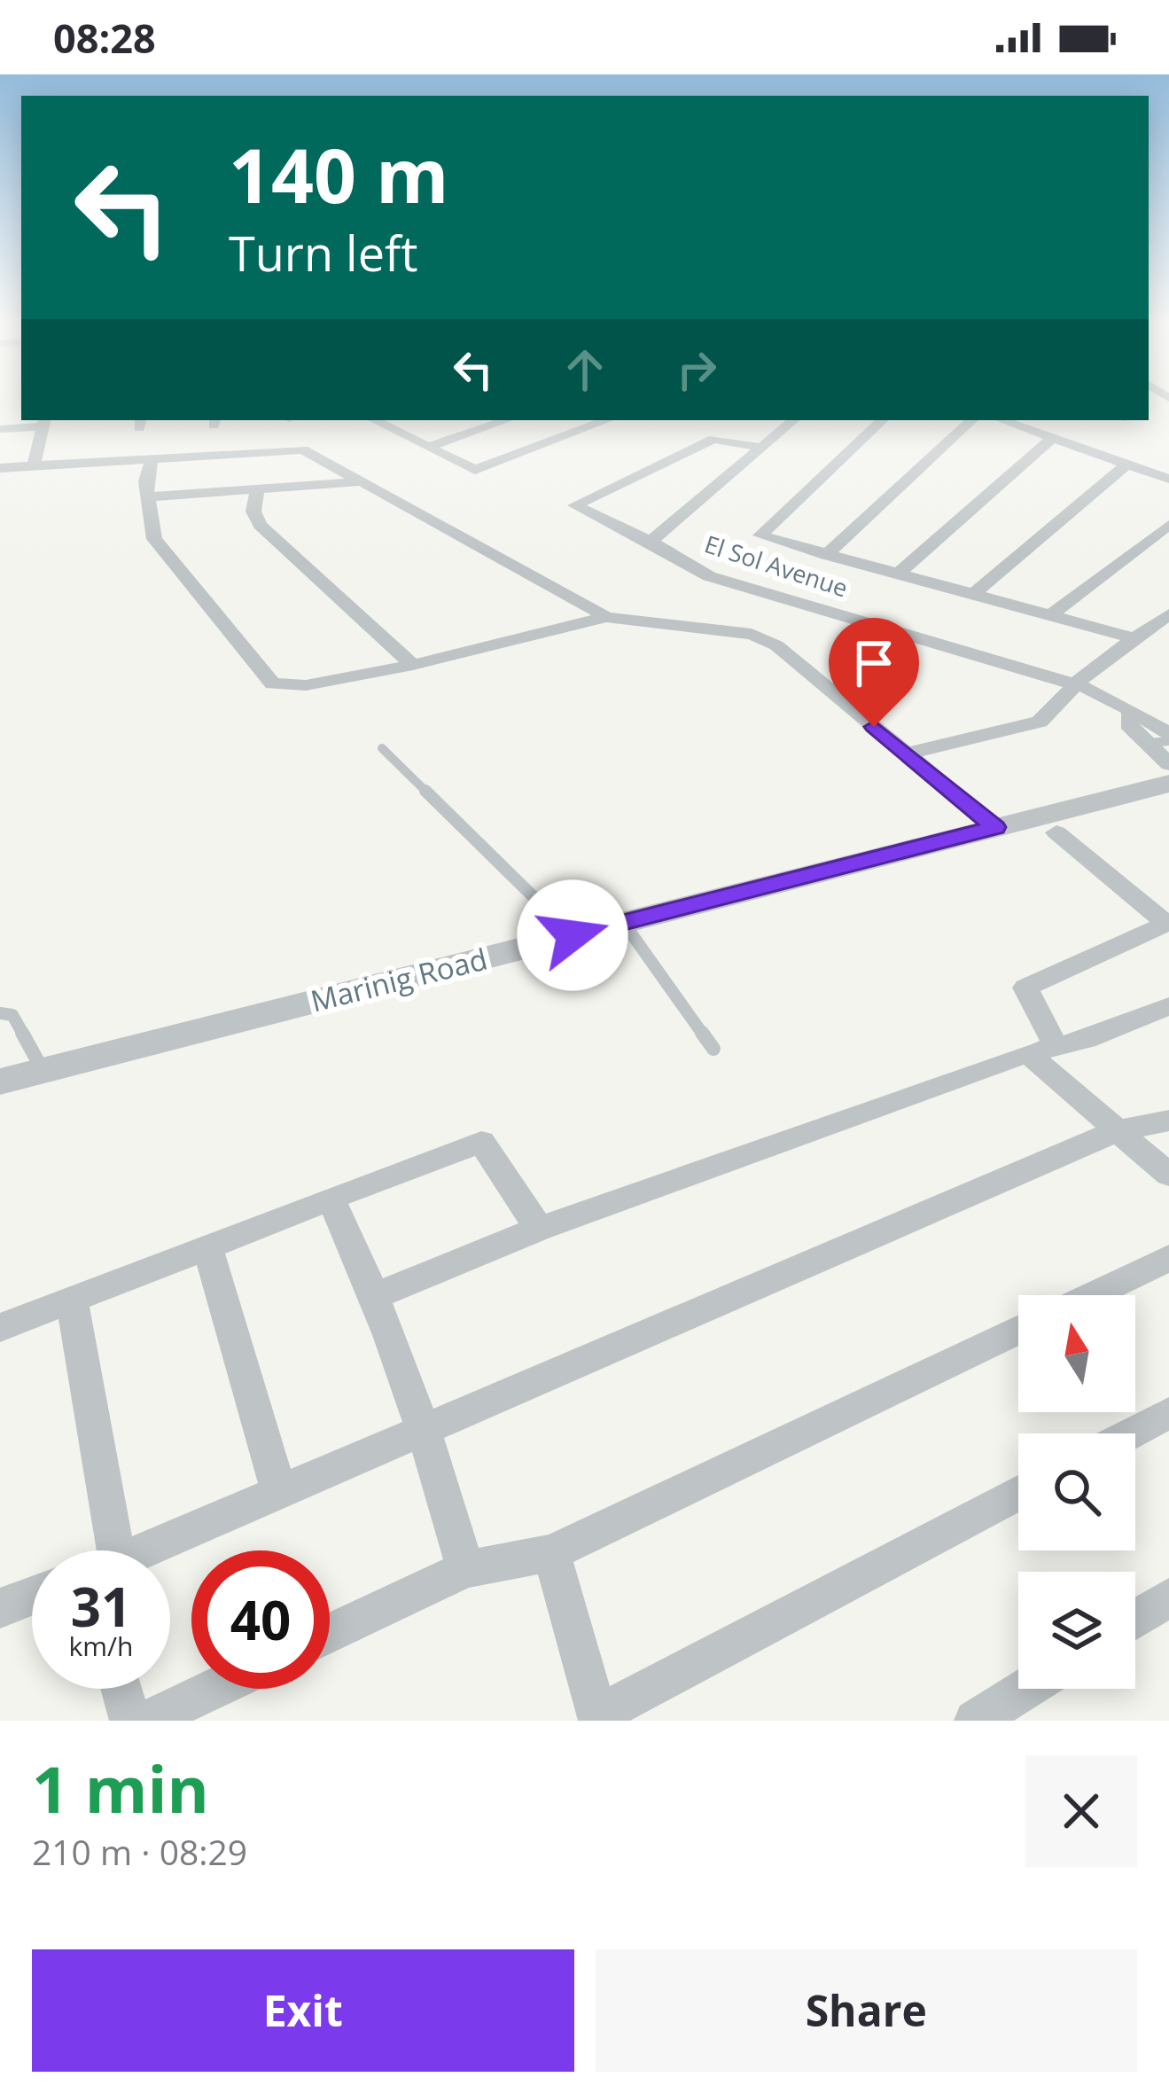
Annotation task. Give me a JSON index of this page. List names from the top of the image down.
{
  "streets": {
    "street": ["El Sol Avenue", "Marinig Road"]
  },
  "north": "top",
  "page": {
    "status": "08:28",
    "turn": ["140 m", "Turn left"],
    "speed": "31 km/h",
    "limit": "40",
    "heading": ["1 min", "210 m · 08:29"],
    "buttons": ["Exit", "Share"]
  }
}
